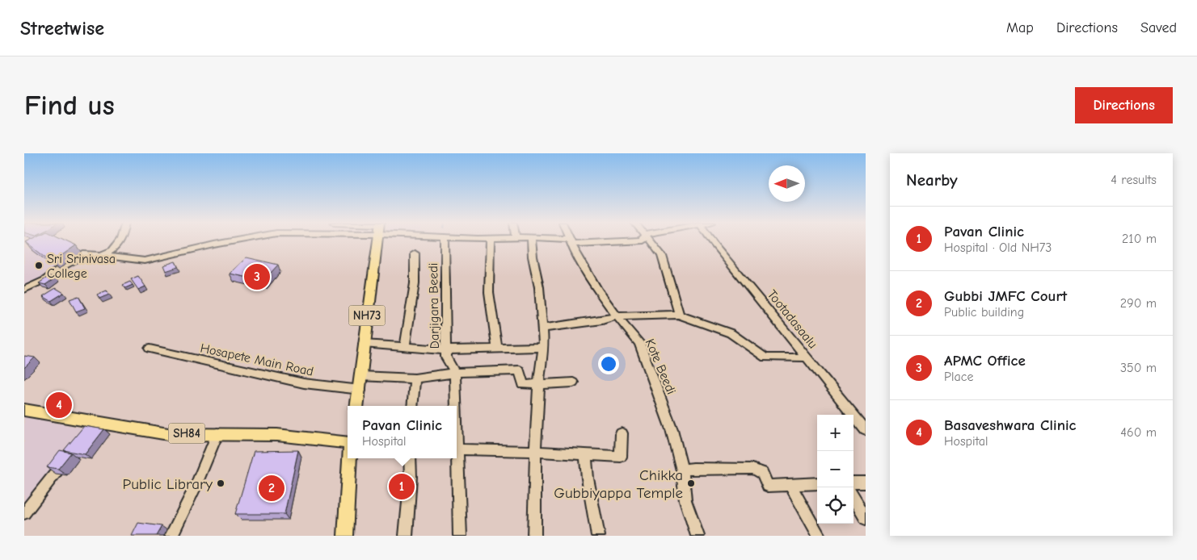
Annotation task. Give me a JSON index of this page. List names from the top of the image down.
{
  "streets": {
    "main road": ["NH73", "SH84"],
    "street": [
      "Darjigara Beedi",
      "Tootadasaalu",
      "Hosapete Main Road",
      "Kote Beedi"
    ]
  },
  "crossings": [
    ["NH73", "Hosapete Main Road"]
  ],
  "places": ["Sri Srinivasa College", "Public Library", "Chikka Gubbiyappa Temple"],
  "north": "left",
  "page": {
    "header": "Streetwise",
    "nav": ["Map", "Directions", "Saved"],
    "buttons": "Directions",
    "title": "Find us",
    "heading": ["Nearby", "4 results"],
    "list": [
      {
        "mark": "1",
        "name": "Pavan Clinic",
        "note": "Hospital · Old NH73",
        "value": "210 m"
      },
      {
        "mark": "2",
        "name": "Gubbi JMFC Court",
        "note": "Public building",
        "value": "290 m"
      },
      {
        "mark": "3",
        "name": "APMC Office",
        "note": "Place",
        "value": "350 m"
      },
      {
        "mark": "4",
        "name": "Basaveshwara Clinic",
        "note": "Hospital",
        "value": "460 m"
      }
    ],
    "pins": [
      "3",
      "4",
      "1",
      "2"
    ],
    "popup": ["Pavan Clinic", "Hospital"],
    "map_buttons": ["+", "−"]
  }
}
